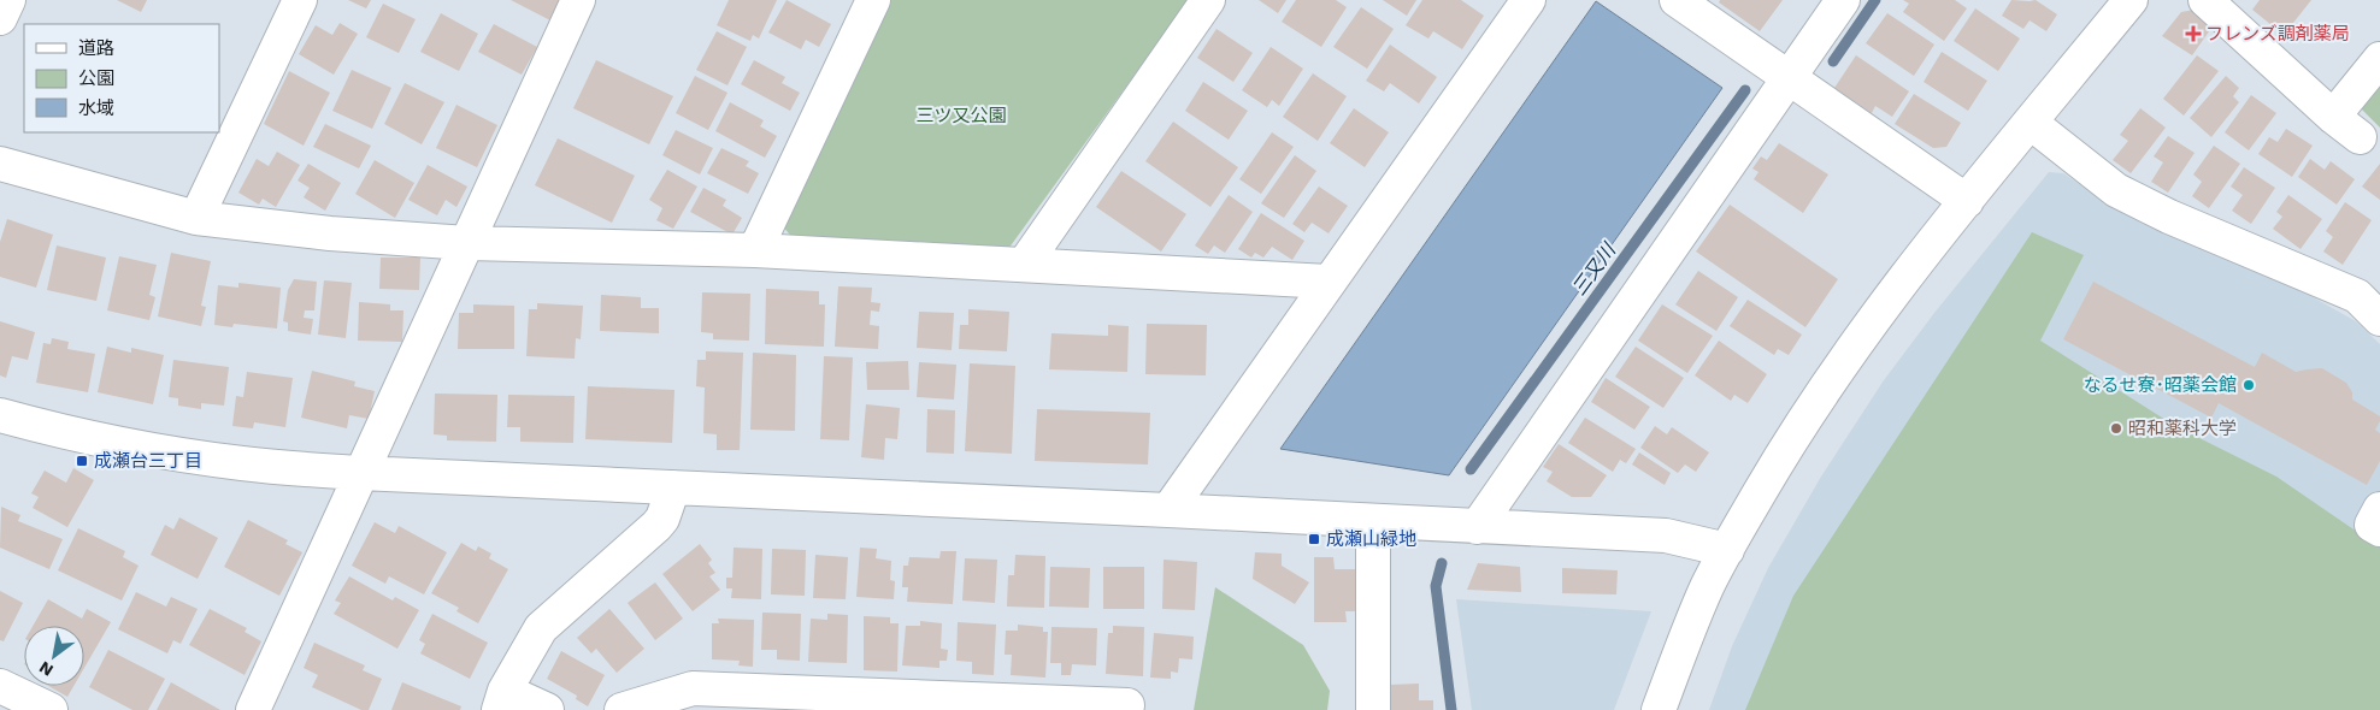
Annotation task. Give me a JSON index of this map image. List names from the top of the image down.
{
  "water": ["三又川"],
  "parks": ["三ツ又公園"],
  "places": {
    "health": ["フレンズ調剤薬局"],
    "other": ["なるせ寮･昭薬会館", "昭和薬科大学"],
    "transit": ["成瀬台三丁目", "成瀬山緑地"]
  },
  "legend": ["道路", "公園", "水域"],
  "north": "bottom left"
}
